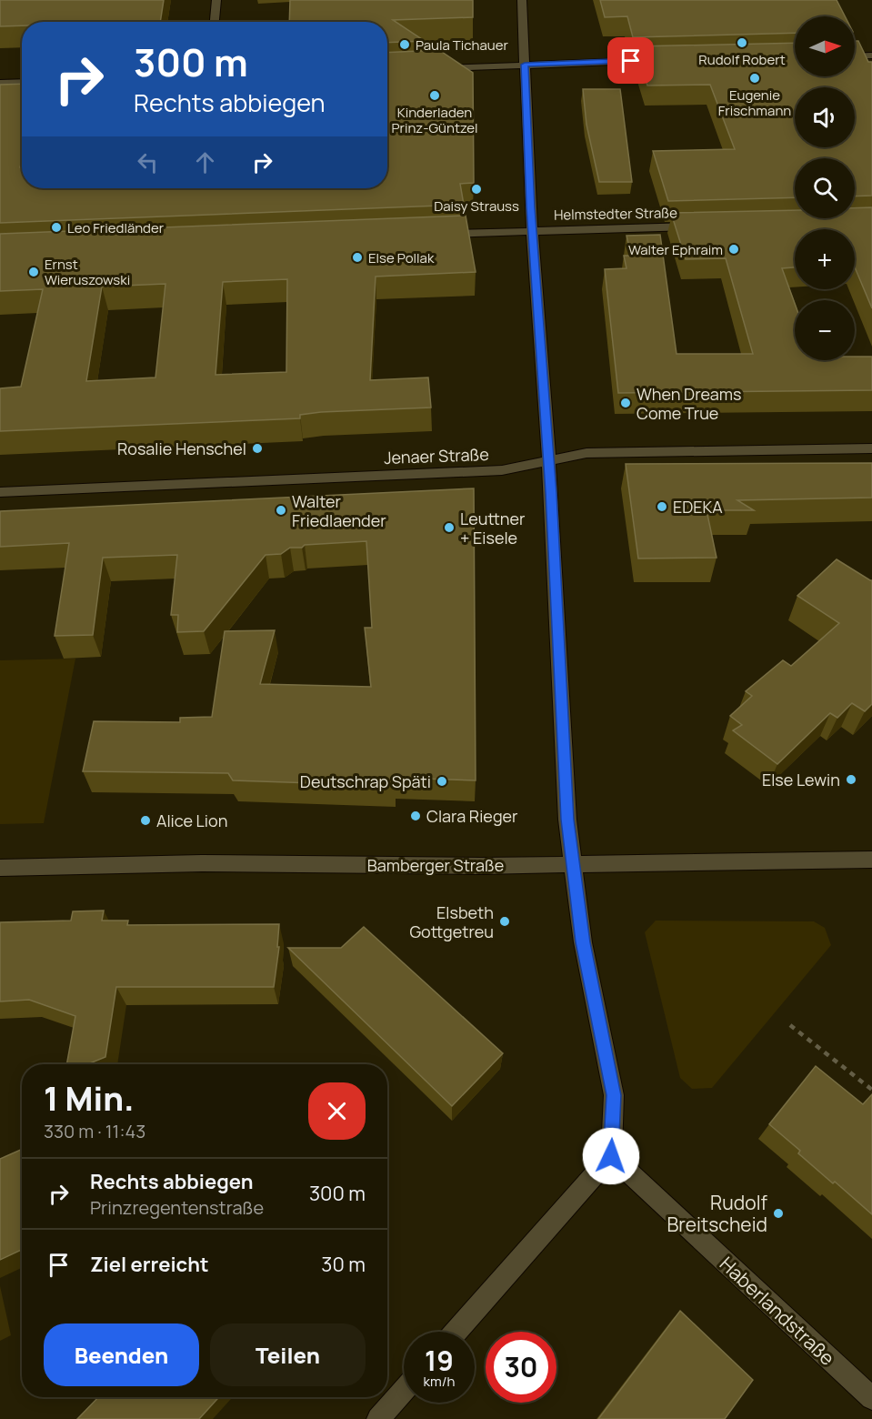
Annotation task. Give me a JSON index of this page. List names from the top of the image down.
{
  "streets": {
    "street": [
      "Helmstedter Straße",
      "Jenaer Straße",
      "Bamberger Straße",
      "Haberlandstraße"
    ]
  },
  "places": [
    "Rudolf Robert",
    "Paula Tichauer",
    "Eugenie Frischmann",
    "Kinderladen Prinz-Güntzel",
    "Daisy Strauss",
    "Leo Friedländer",
    "Walter Ephraim",
    "Else Pollak",
    "Ernst Wieruszowski",
    "When Dreams Come True",
    "Rosalie Henschel",
    "EDEKA",
    "Walter Friedlaender",
    "Leuttner + Eisele",
    "Else Lewin",
    "Deutschrap Späti",
    "Clara Rieger",
    "Alice Lion",
    "Elsbeth Gottgetreu",
    "Rudolf Breitscheid"
  ],
  "north": "right",
  "page": {
    "map_buttons": ["+", "−"],
    "turn": ["300 m", "Rechts abbiegen"],
    "heading": ["1 Min.", "330 m · 11:43"],
    "list": [
      {
        "name": "Rechts abbiegen",
        "note": "Prinzregentenstraße",
        "value": "300 m"
      },
      {
        "name": "Ziel erreicht",
        "value": "30 m"
      }
    ],
    "buttons": ["Beenden", "Teilen"],
    "speed": "19 km/h",
    "limit": "30"
  }
}
